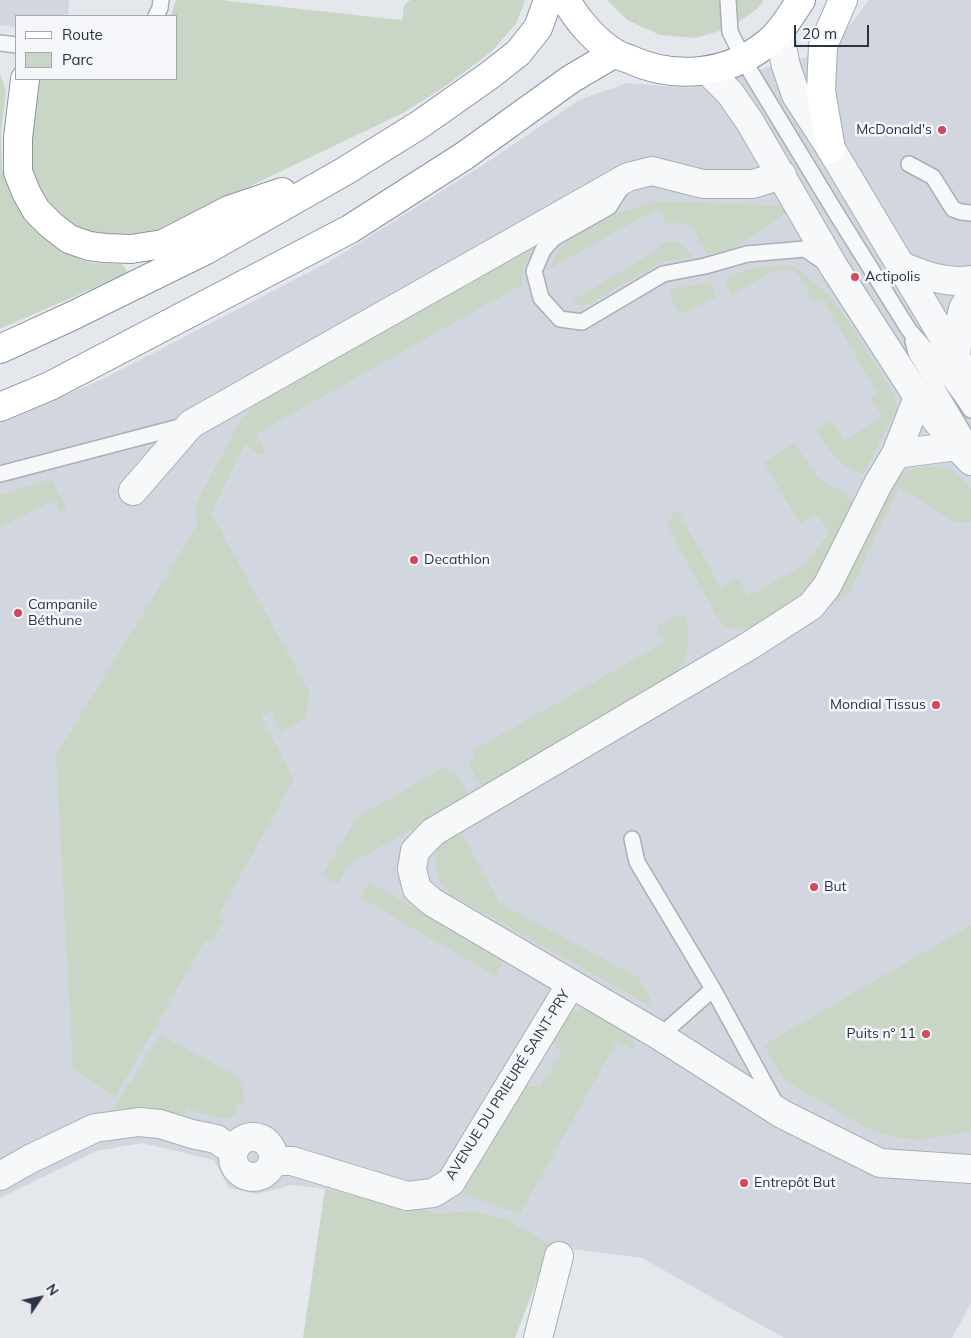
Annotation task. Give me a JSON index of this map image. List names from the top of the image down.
{
  "streets": {
    "street": ["AVENUE DU PRIEURÉ SAINT-PRY"]
  },
  "places": [
    "McDonald's",
    "Actipolis",
    "Decathlon",
    "Campanile Béthune",
    "Mondial Tissus",
    "But",
    "Puits n° 11",
    "Entrepôt But"
  ],
  "legend": ["Route", "Parc"],
  "scale_bar": "20 m",
  "north": "top right"
}
